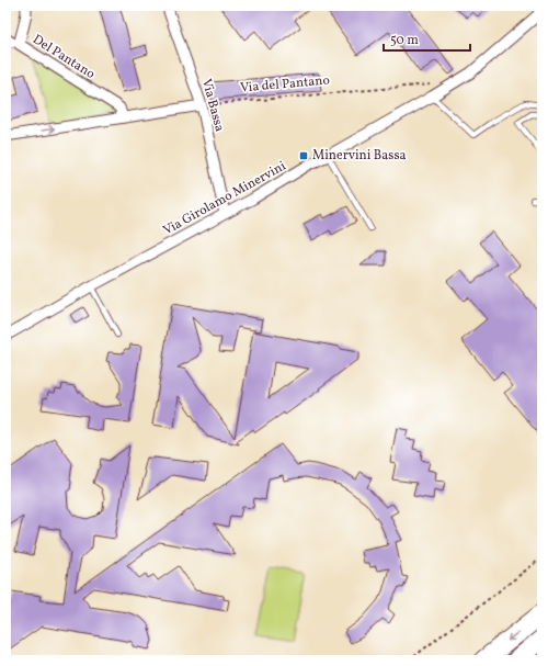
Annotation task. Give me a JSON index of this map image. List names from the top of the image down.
{
  "streets": {
    "street": ["Del Pantano", "Via Bassa", "Via Girolamo Minervini"],
    "path": ["Via del Pantano"]
  },
  "crossings": [
    ["Via del Pantano", "Via Bassa"],
    ["Via Bassa", "Via Girolamo Minervini"]
  ],
  "places": {
    "transit": ["Minervini Bassa"]
  },
  "scale_bar": "50 m"
}
